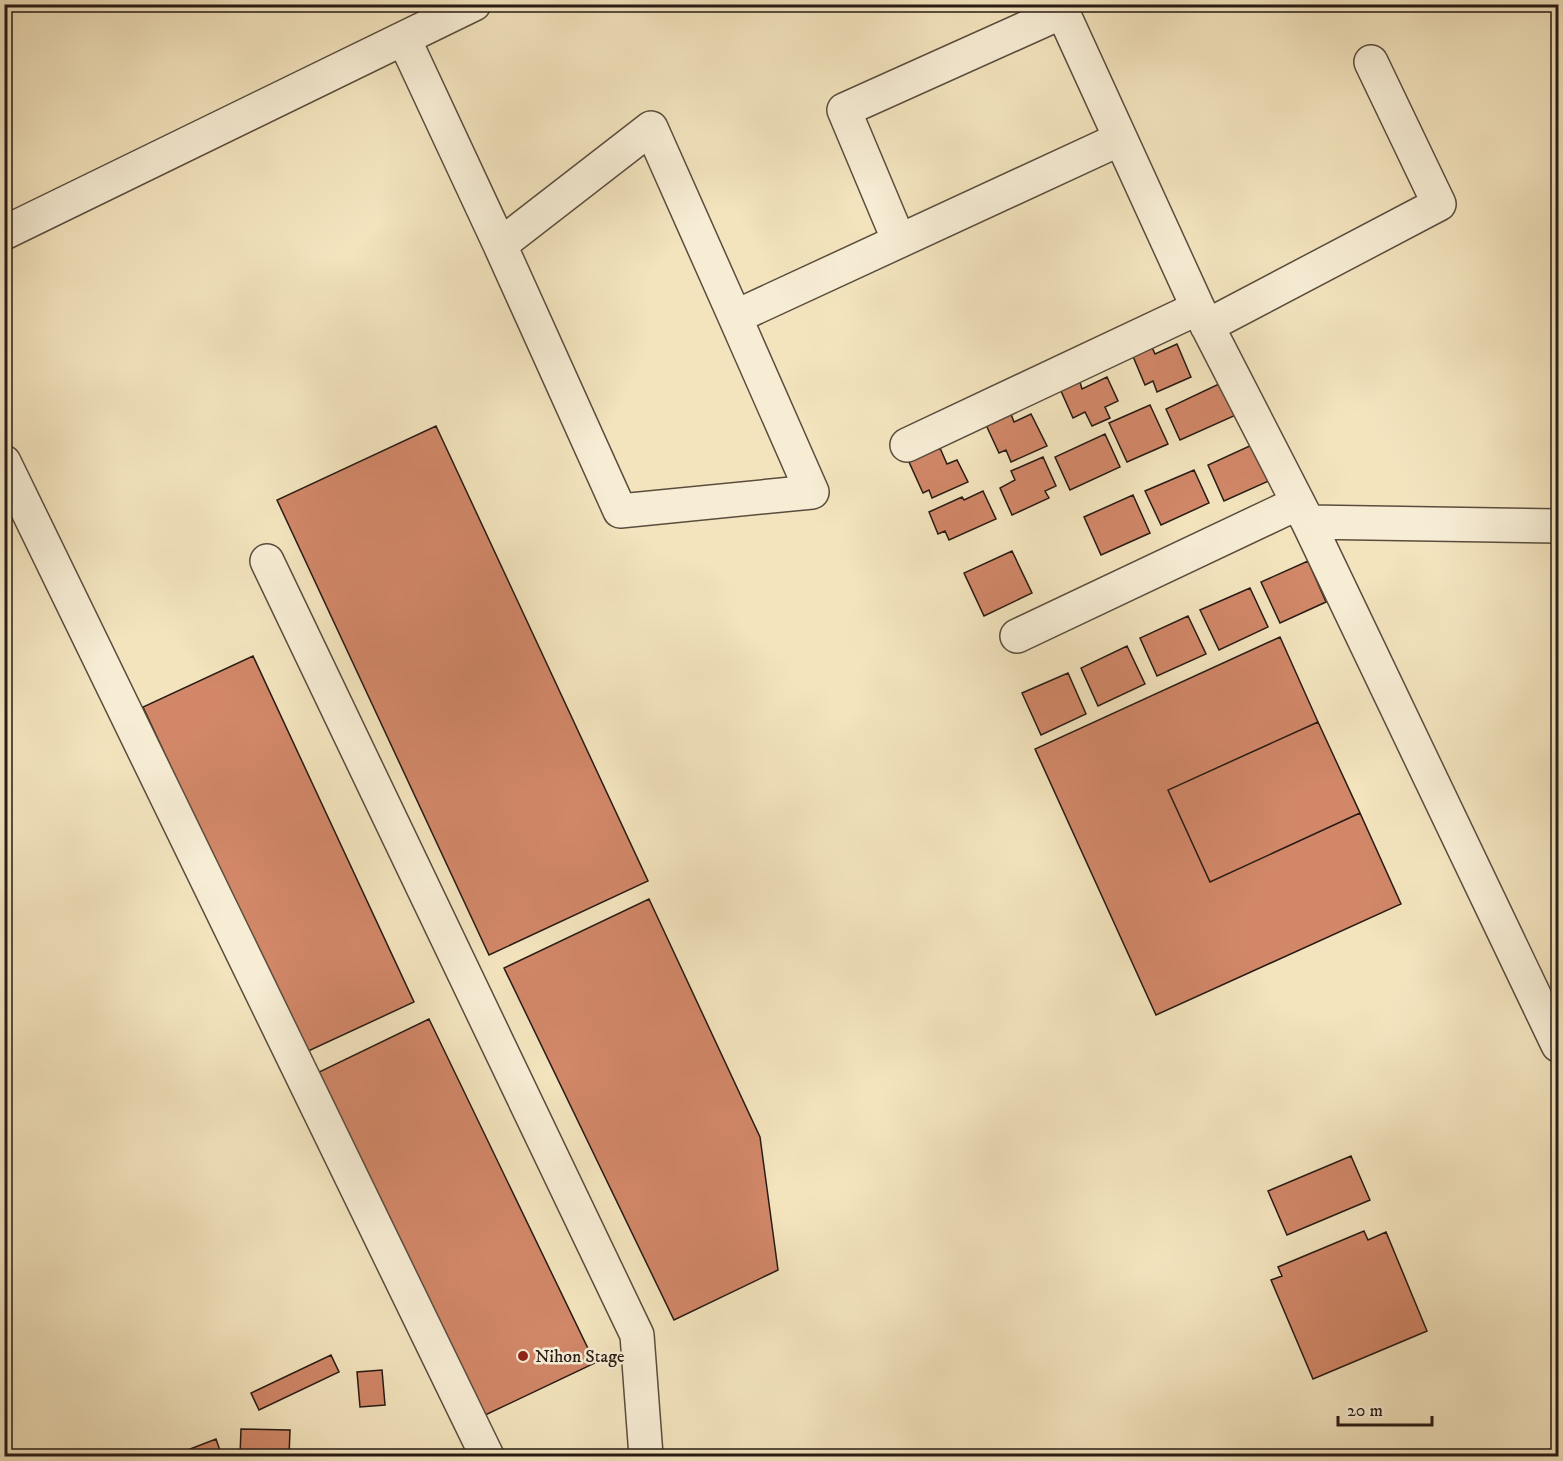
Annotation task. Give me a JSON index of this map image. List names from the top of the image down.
{
  "places": ["Nihon Stage"],
  "scale_bar": "20 m"
}
